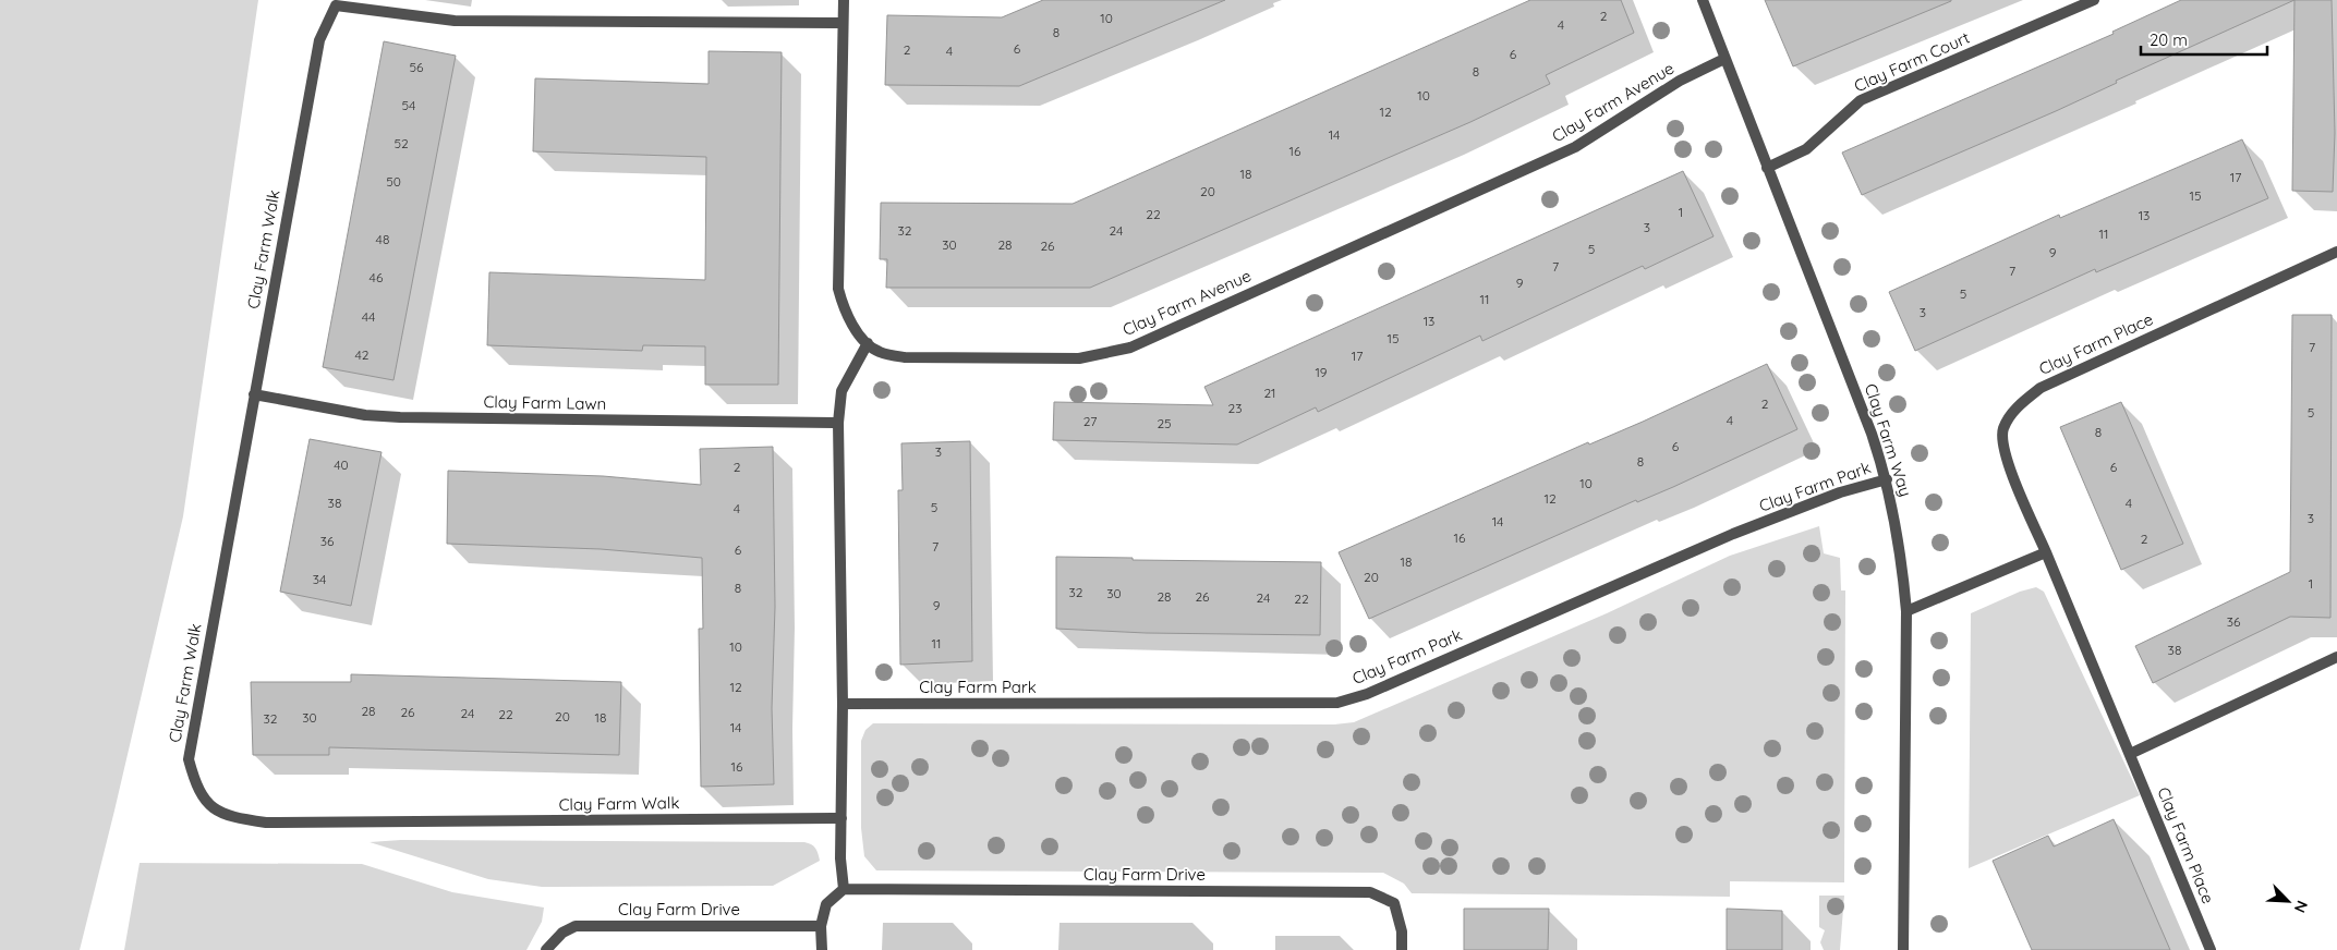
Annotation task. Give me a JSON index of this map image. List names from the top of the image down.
{
  "streets": {
    "street": [
      "Clay Farm Court",
      "Clay Farm Avenue",
      "Clay Farm Walk",
      "Clay Farm Place",
      "Clay Farm Lawn",
      "Clay Farm Way",
      "Clay Farm Park",
      "Clay Farm Drive"
    ]
  },
  "crossings": [
    ["Clay Farm Court", "Clay Farm Way"],
    ["Clay Farm Avenue", "Clay Farm Way"],
    ["Clay Farm Walk", "Clay Farm Lawn"],
    ["Clay Farm Way", "Clay Farm Park"]
  ],
  "house_numbers": [
    "2",
    "10",
    "4",
    "8",
    "6",
    "2",
    "4",
    "6",
    "56",
    "8",
    "10",
    "54",
    "12",
    "14",
    "52",
    "16",
    "18",
    "17",
    "50",
    "20",
    "15",
    "1",
    "22",
    "13",
    "3",
    "32",
    "24",
    "11",
    "48",
    "30",
    "28",
    "26",
    "5",
    "9",
    "7",
    "7",
    "46",
    "9",
    "5",
    "11",
    "3",
    "44",
    "13",
    "15",
    "7",
    "42",
    "17",
    "19",
    "21",
    "2",
    "23",
    "5",
    "4",
    "27",
    "25",
    "8",
    "6",
    "3",
    "8",
    "40",
    "2",
    "6",
    "10",
    "12",
    "38",
    "4",
    "5",
    "4",
    "3",
    "14",
    "16",
    "2",
    "36",
    "7",
    "6",
    "18",
    "20",
    "34",
    "1",
    "8",
    "32",
    "30",
    "28",
    "26",
    "24",
    "22",
    "9",
    "36",
    "11",
    "10",
    "38",
    "12",
    "28",
    "26",
    "24",
    "22",
    "20",
    "30",
    "18",
    "32",
    "14",
    "16"
  ],
  "scale_bar": "20 m",
  "north": "bottom right"
}
